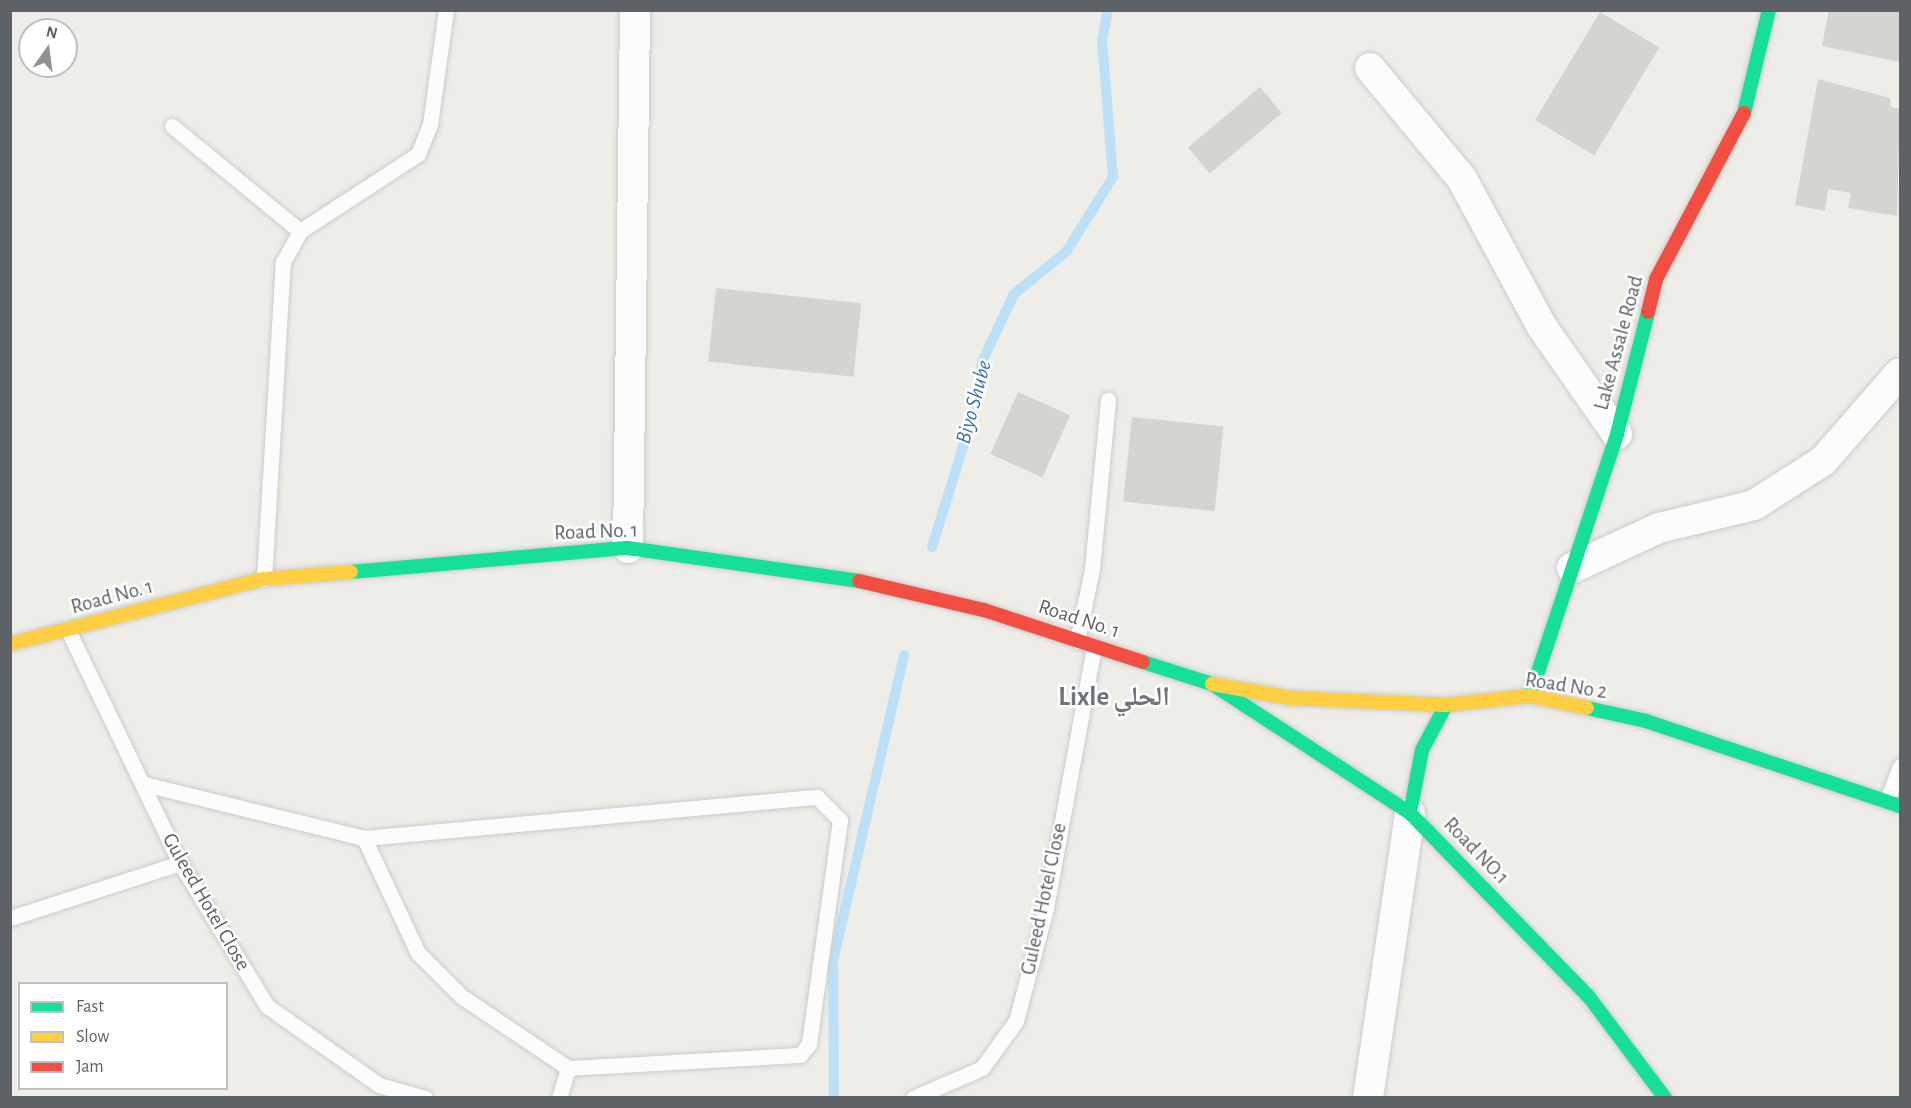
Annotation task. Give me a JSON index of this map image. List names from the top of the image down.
{
  "streets": {
    "main road": [
      "Lake Assale Road",
      "Road No. 1",
      "Road No 2",
      "Road NO.1"
    ],
    "lane": ["Guleed Hotel Close"]
  },
  "crossings": [
    ["Lake Assale Road", "Road No 2"],
    ["Road No. 1", "Road No 2"],
    ["Road No. 1", "Road NO.1"],
    ["Road No. 1", "Guleed Hotel Close"],
    ["Road No 2", "Road NO.1"]
  ],
  "districts": ["Lixle الحلي"],
  "water": ["Biyo Shube"],
  "legend": ["Fast", "Slow", "Jam"],
  "north": "top"
}
